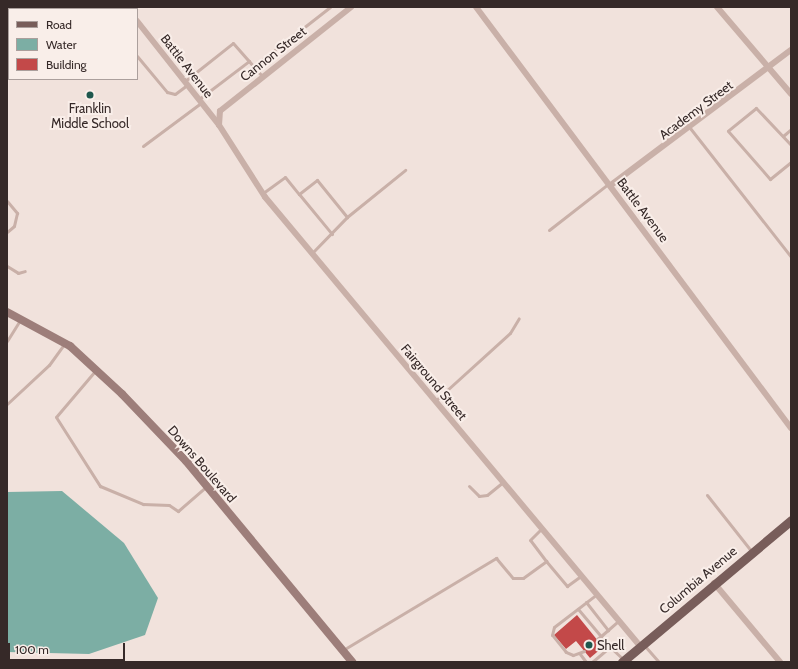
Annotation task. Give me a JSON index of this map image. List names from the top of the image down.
{
  "streets": {
    "main road": ["Columbia Avenue"],
    "street": [
      "Cannon Street",
      "Battle Avenue",
      "Academy Street",
      "Fairground Street",
      "Downs Boulevard"
    ]
  },
  "crossings": [
    ["Cannon Street", "Battle Avenue"],
    ["Cannon Street", "Fairground Street"],
    ["Battle Avenue", "Academy Street"],
    ["Battle Avenue", "Fairground Street"],
    ["Fairground Street", "Columbia Avenue"]
  ],
  "places": ["Franklin Middle School", "Shell"],
  "legend": ["Road", "Water", "Building"],
  "scale_bar": "100 m"
}
